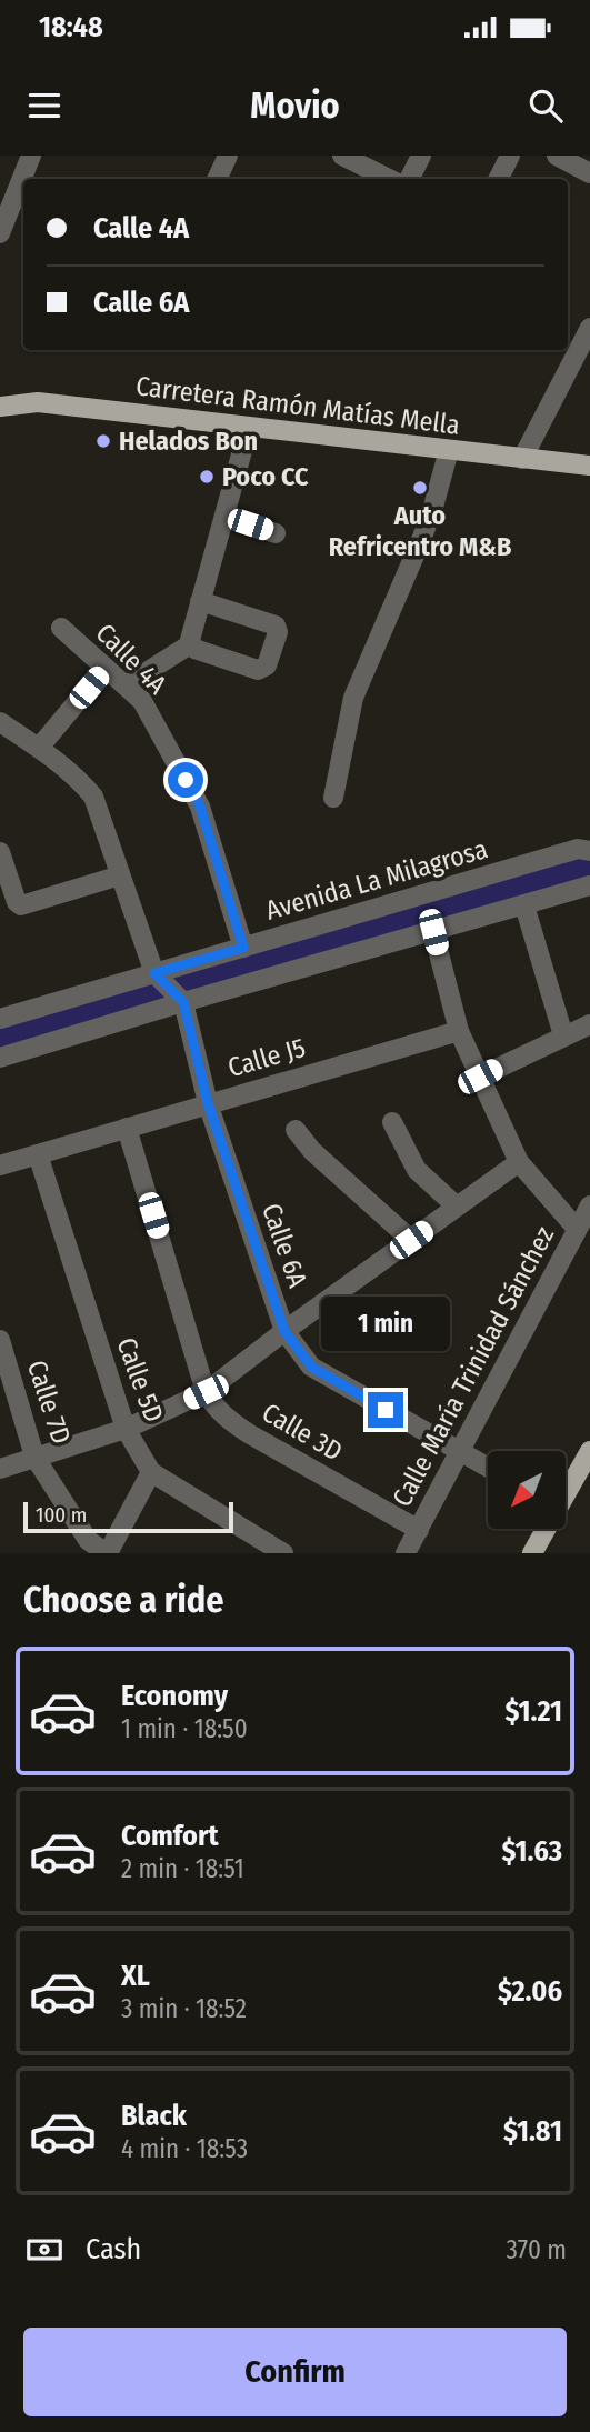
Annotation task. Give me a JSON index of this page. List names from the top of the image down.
{
  "streets": {
    "main road": ["Carretera Ramón Matías Mella"],
    "street": [
      "Calle 4A",
      "Avenida La Milagrosa",
      "Calle J5",
      "Calle 6A",
      "Calle María Trinidad Sánchez",
      "Calle 5D",
      "Calle 7D",
      "Calle 3D"
    ]
  },
  "crossings": [
    ["Calle 4A", "Avenida La Milagrosa"],
    ["Calle J5", "Calle 6A"],
    ["Calle J5", "Calle 5D"],
    ["Calle J5", "Calle 3D"],
    ["Calle 6A", "Calle María Trinidad Sánchez"],
    ["Calle María Trinidad Sánchez", "Calle 3D"]
  ],
  "places": ["Helados Bon", "Poco CC", "Auto Refricentro M&B"],
  "scale_bar": "100 m",
  "north": "bottom left",
  "page": {
    "status": "18:48",
    "header": "Movio",
    "banner": ["Calle 4A", "Calle 6A"],
    "bubble": "1 min",
    "scale": "100 m",
    "heading": "Choose a ride",
    "list": [
      {
        "name": "Economy",
        "note": "1 min · 18:50",
        "value": "$1.21"
      },
      {
        "name": "Comfort",
        "note": "2 min · 18:51",
        "value": "$1.63"
      },
      {
        "name": "XL",
        "note": "3 min · 18:52",
        "value": "$2.06"
      },
      {
        "name": "Black",
        "note": "4 min · 18:53",
        "value": "$1.81"
      }
    ],
    "pay": ["Cash", "370 m"],
    "buttons": "Confirm"
  }
}
